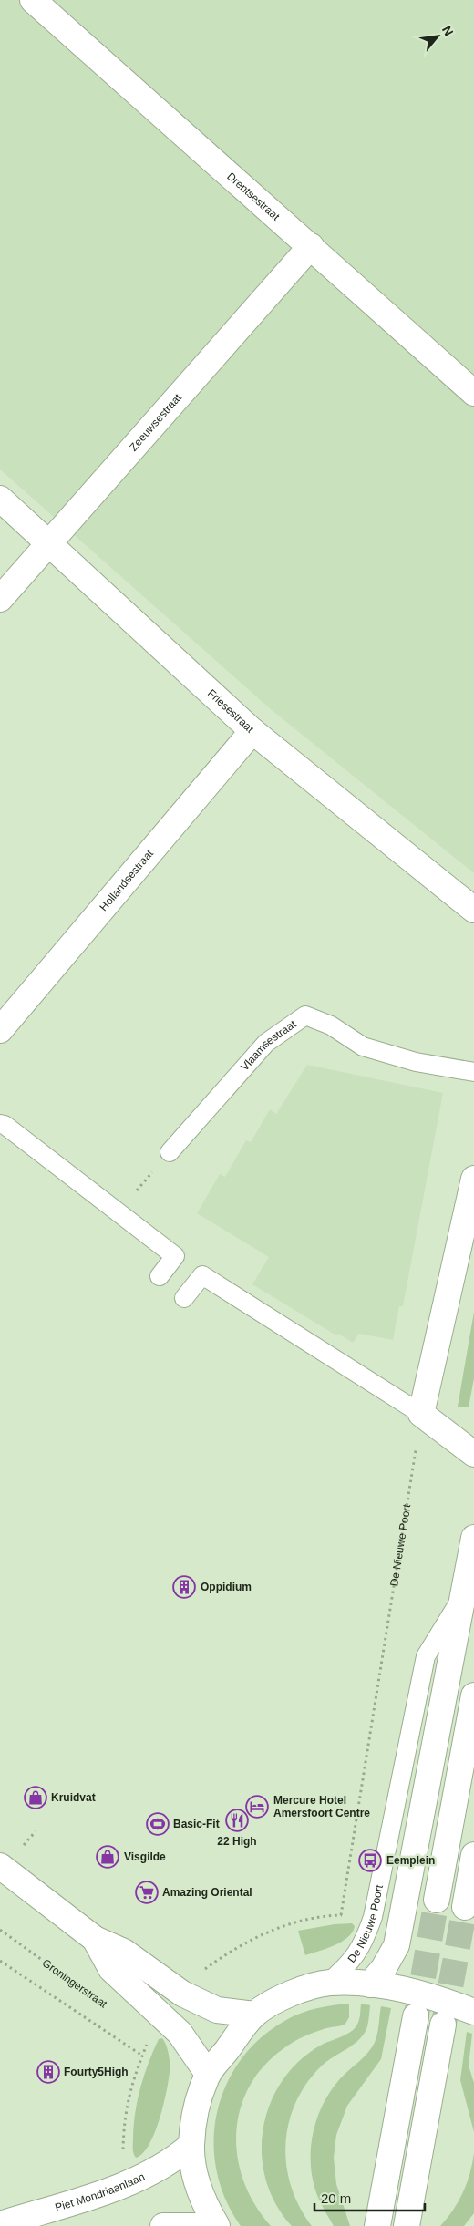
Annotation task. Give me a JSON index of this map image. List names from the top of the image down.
{
  "streets": {
    "street": [
      "Drentsestraat",
      "Zeeuwsestraat",
      "Friesestraat",
      "Hollandsestraat",
      "De Nieuwe Poort",
      "Piet Mondriaanlaan"
    ],
    "lane": ["Vlaamsestraat"],
    "path": ["Groningerstraat"]
  },
  "crossings": [
    ["Drentsestraat", "Zeeuwsestraat"],
    ["Zeeuwsestraat", "Friesestraat"],
    ["Friesestraat", "Hollandsestraat"],
    ["De Nieuwe Poort", "Piet Mondriaanlaan"]
  ],
  "places": {
    "building": ["Oppidium", "Fourty5High"],
    "shop": ["Kruidvat", "Visgilde"],
    "hotel": ["Mercure Hotel Amersfoort Centre"],
    "restaurant": ["22 High"],
    "sports": ["Basic-Fit"],
    "bus stop": ["Eemplein"],
    "supermarket": ["Amazing Oriental"]
  },
  "scale_bar": "20 m",
  "north": "top right"
}
